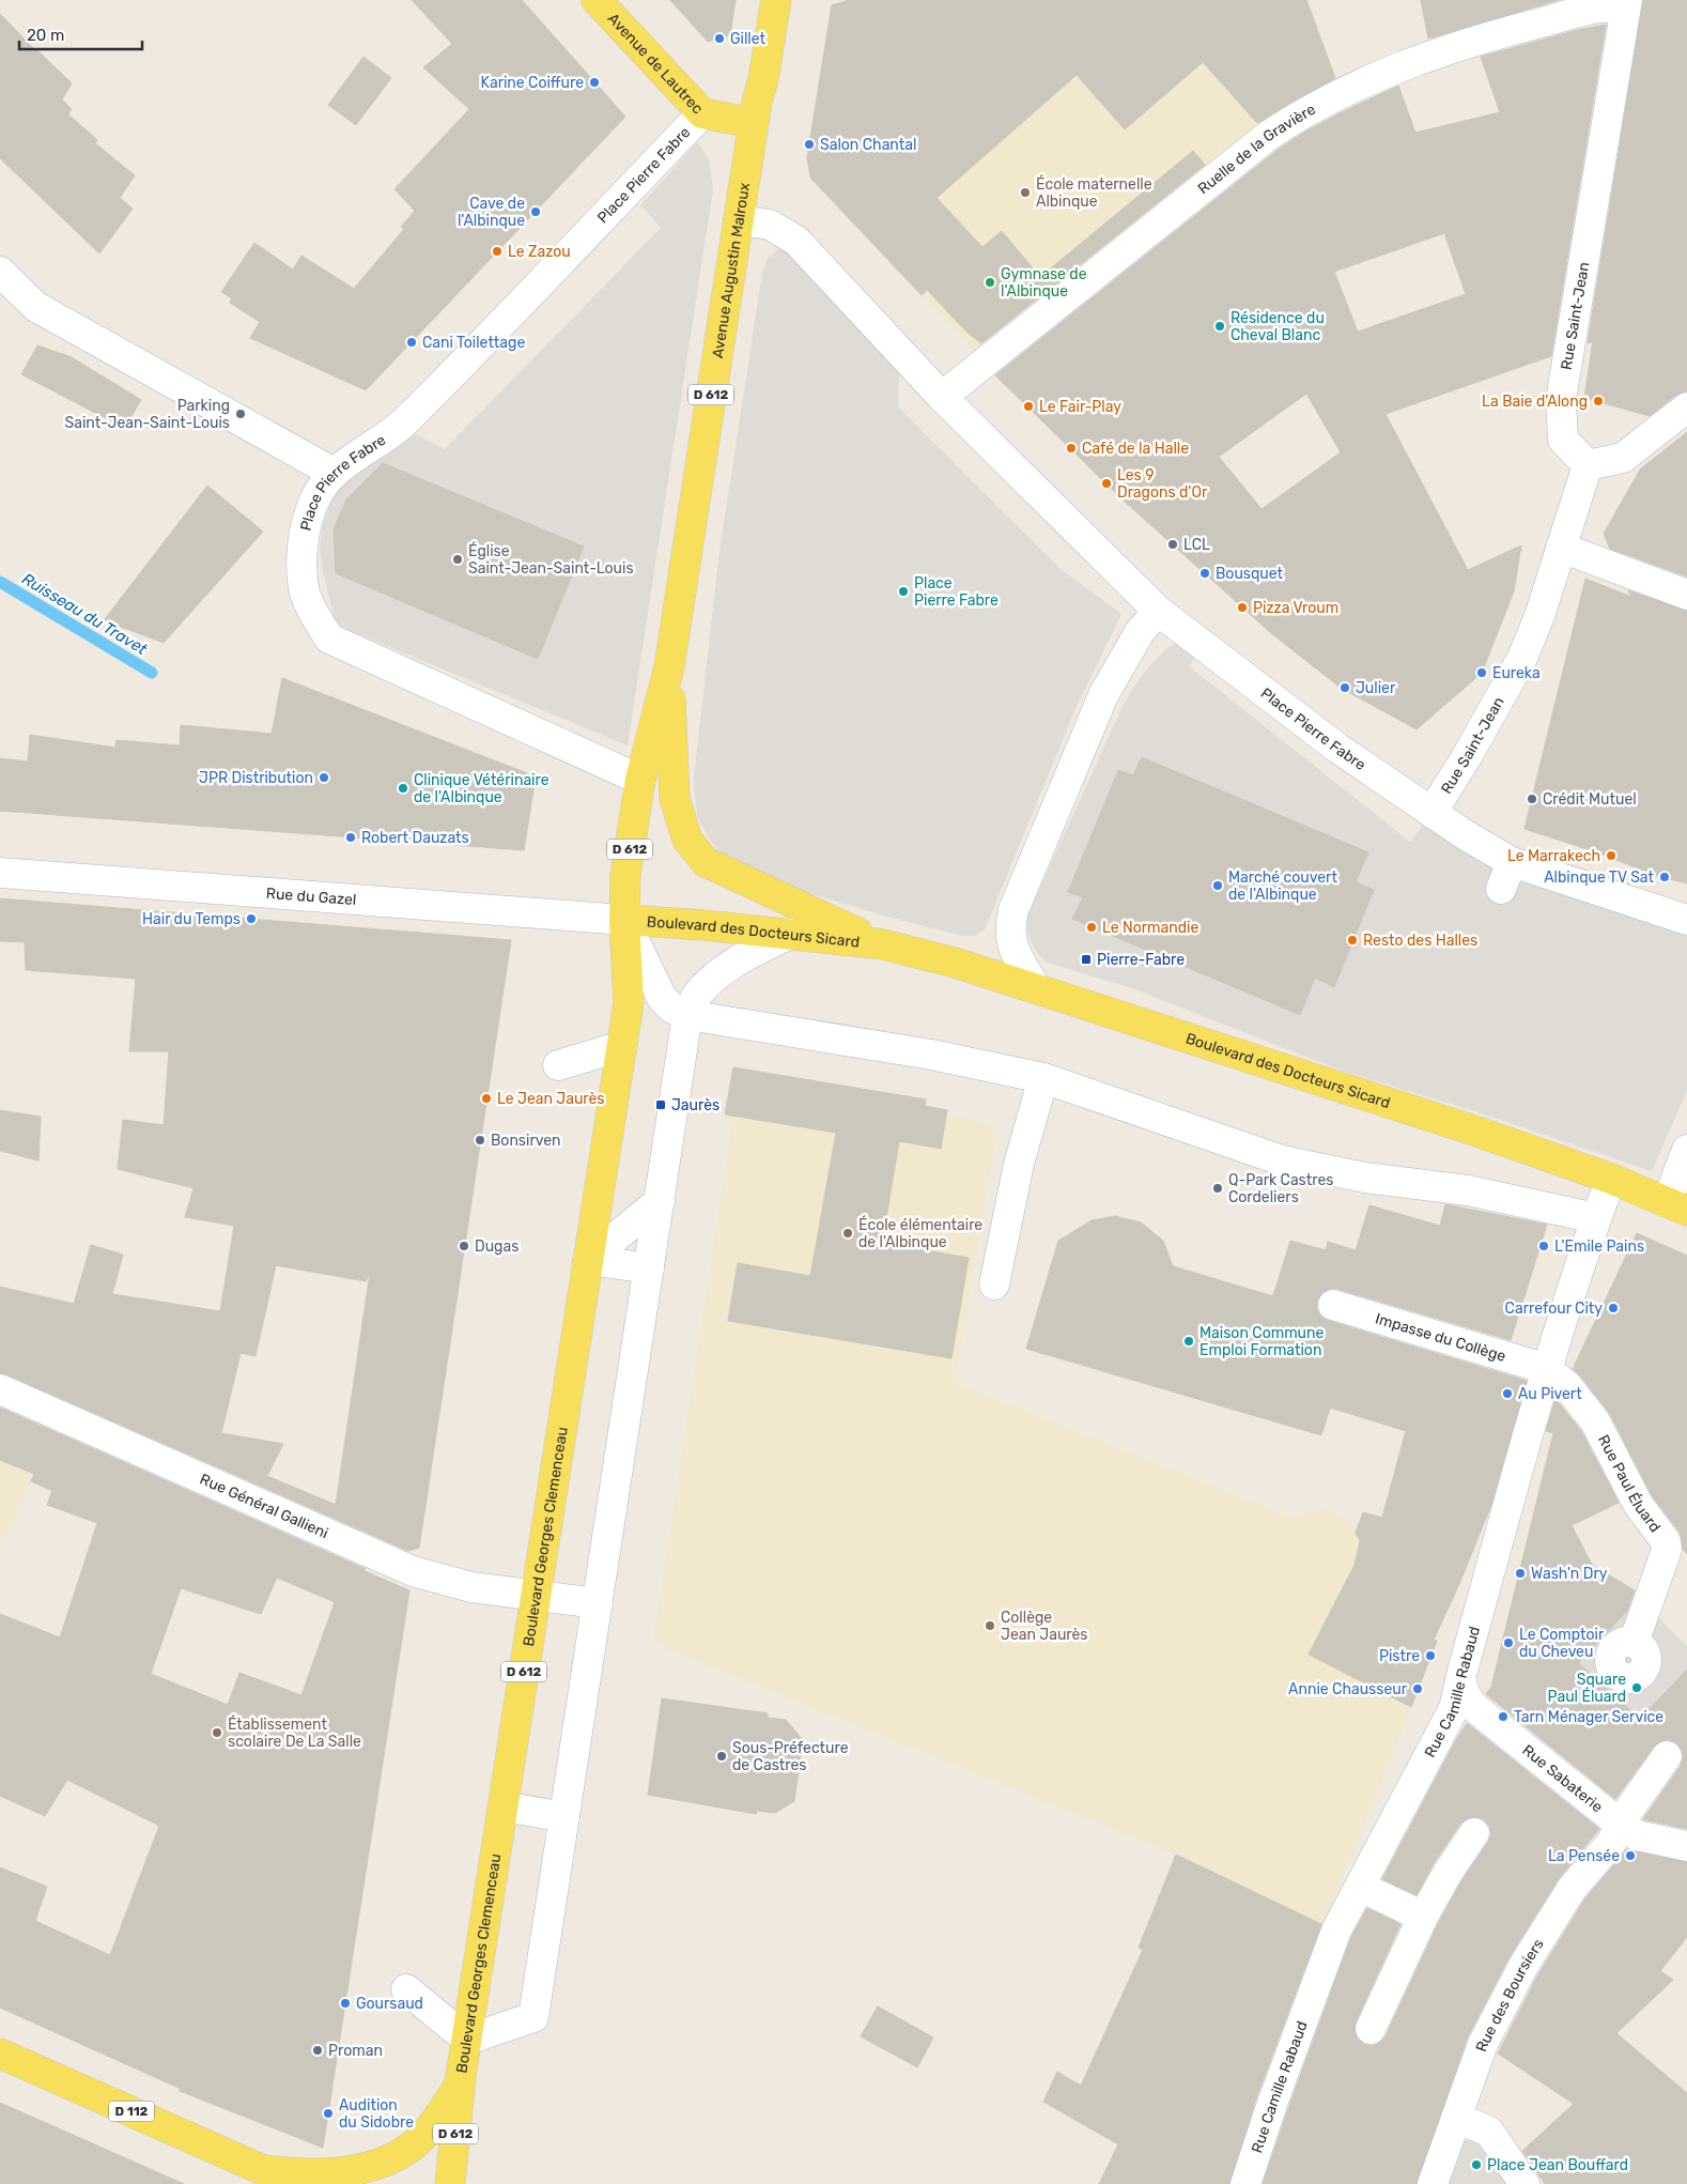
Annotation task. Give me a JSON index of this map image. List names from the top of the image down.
{
  "streets": {
    "main road": [
      "Avenue de Lautrec",
      "Avenue Augustin Malroux",
      "D 612",
      "Boulevard des Docteurs Sicard",
      "Boulevard Georges Clemenceau",
      "D 112"
    ],
    "street": [
      "Ruelle de la Gravière",
      "Place Pierre Fabre",
      "Rue Saint-Jean",
      "Rue du Gazel",
      "Impasse du Collège",
      "Rue Paul Éluard",
      "Rue Général Gallieni",
      "Rue Camille Rabaud",
      "Rue Sabaterie",
      "Rue des Boursiers"
    ]
  },
  "crossings": [
    ["Avenue de Lautrec", "Place Pierre Fabre"],
    ["Avenue de Lautrec", "Avenue Augustin Malroux"],
    ["Ruelle de la Gravière", "Place Pierre Fabre"],
    ["Ruelle de la Gravière", "Rue Saint-Jean"],
    ["Place Pierre Fabre", "Avenue Augustin Malroux"],
    ["Place Pierre Fabre", "Rue Saint-Jean"],
    ["Place Pierre Fabre", "D 612"],
    ["Avenue Augustin Malroux", "D 612"],
    ["Avenue Augustin Malroux", "Boulevard des Docteurs Sicard"],
    ["D 612", "Rue du Gazel"],
    ["D 612", "Boulevard des Docteurs Sicard"],
    ["D 612", "Boulevard Georges Clemenceau"],
    ["Rue du Gazel", "Boulevard des Docteurs Sicard"],
    ["Rue du Gazel", "Boulevard Georges Clemenceau"],
    ["Boulevard des Docteurs Sicard", "Boulevard Georges Clemenceau"],
    ["Boulevard des Docteurs Sicard", "Rue Camille Rabaud"],
    ["Impasse du Collège", "Rue Paul Éluard"],
    ["Impasse du Collège", "Rue Camille Rabaud"],
    ["Rue Paul Éluard", "Rue Camille Rabaud"],
    ["Rue Général Gallieni", "Boulevard Georges Clemenceau"],
    ["Boulevard Georges Clemenceau", "D 112"],
    ["Rue Camille Rabaud", "Rue Sabaterie"],
    ["Rue Sabaterie", "Rue des Boursiers"]
  ],
  "water": ["Ruisseau du Travet"],
  "places": {
    "other": [
      "Gillet",
      "Karine Coiffure",
      "Salon Chantal",
      "École maternelle Albinque",
      "Cave de l'Albinque",
      "Le Zazou",
      "Gymnase de l'Albinque",
      "Résidence du Cheval Blanc",
      "Cani Toilettage",
      "La Baie d'Along",
      "Le Fair-Play",
      "Parking Saint-Jean-Saint-Louis",
      "Café de la Halle",
      "Les 9 Dragons d'Or",
      "LCL",
      "Église Saint-Jean-Saint-Louis",
      "Bousquet",
      "Place Pierre Fabre",
      "Pizza Vroum",
      "Eureka",
      "Julier",
      "JPR Distribution",
      "Clinique Vétérinaire de l'Albinque",
      "Crédit Mutuel",
      "Robert Dauzats",
      "Le Marrakech",
      "Albinque TV Sat",
      "Marché couvert de l'Albinque",
      "Hair du Temps",
      "Le Normandie",
      "Resto des Halles",
      "Le Jean Jaurès",
      "Bonsirven",
      "Q-Park Castres Cordeliers",
      "École élémentaire de l'Albinque",
      "Dugas",
      "L'Emile Pains",
      "Carrefour City",
      "Maison Commune Emploi Formation",
      "Au Pivert",
      "Wash'n Dry",
      "Collège Jean Jaurès",
      "Le Comptoir du Cheveu",
      "Pistre",
      "Square Paul Éluard",
      "Annie Chausseur",
      "Tarn Ménager Service",
      "Établissement scolaire De La Salle",
      "Sous-Préfecture de Castres",
      "La Pensée",
      "Goursaud",
      "Proman",
      "Audition du Sidobre",
      "Place Jean Bouffard"
    ],
    "transit": ["Pierre-Fabre", "Jaurès"]
  },
  "scale_bar": "20 m"
}
